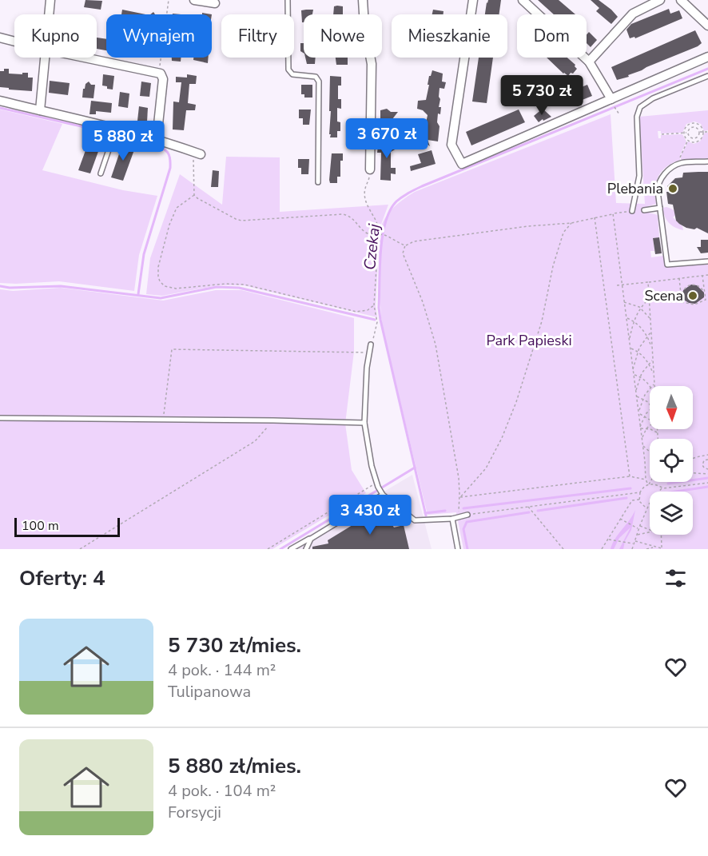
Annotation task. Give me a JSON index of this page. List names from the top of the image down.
{
  "water": ["Czekaj"],
  "parks": ["Park Papieski"],
  "places": ["Plebania", "Scena"],
  "scale_bar": "100 m",
  "north": "bottom",
  "page": {
    "chip": [
      "Kupno",
      "Wynajem",
      "Filtry",
      "Nowe",
      "Mieszkanie",
      "Dom"
    ],
    "price": [
      "5 730 zł",
      "3 670 zł",
      "5 880 zł",
      "3 430 zł"
    ],
    "scale": "100 m",
    "heading": "Oferty: 4",
    "list": [
      {
        "name": "5 730 zł/mies.",
        "note": "4 pok. · 144 m² · Tulipanowa"
      },
      {
        "name": "5 880 zł/mies.",
        "note": "4 pok. · 104 m² · Forsycji"
      }
    ]
  }
}
